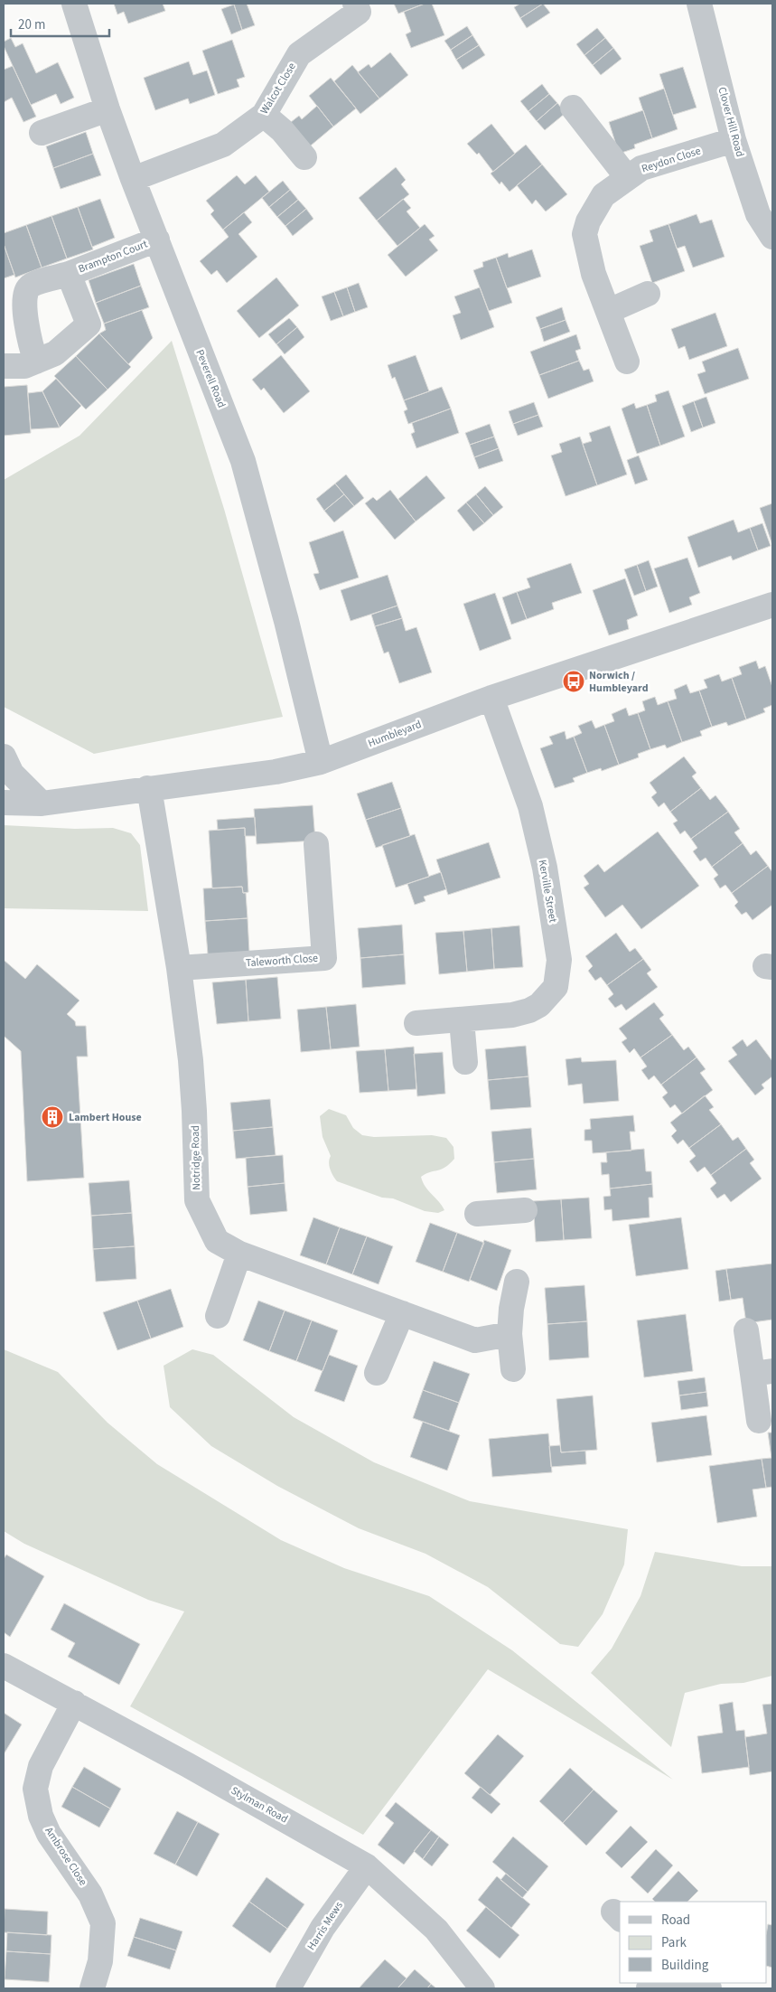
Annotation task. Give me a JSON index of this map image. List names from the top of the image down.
{
  "streets": {
    "street": [
      "Walcot Close",
      "Clover Hill Road",
      "Reydon Close",
      "Brampton Court",
      "Peverell Road",
      "Humbleyard",
      "Kerville Street",
      "Taleworth Close",
      "Notridge Road",
      "Stylman Road",
      "Ambrose Close",
      "Harris Mews"
    ]
  },
  "crossings": [
    ["Walcot Close", "Peverell Road"],
    ["Clover Hill Road", "Reydon Close"],
    ["Brampton Court", "Peverell Road"],
    ["Peverell Road", "Humbleyard"],
    ["Humbleyard", "Kerville Street"],
    ["Humbleyard", "Notridge Road"],
    ["Taleworth Close", "Notridge Road"],
    ["Stylman Road", "Ambrose Close"],
    ["Stylman Road", "Harris Mews"]
  ],
  "places": {
    "bus stop": ["Norwich / Humbleyard"],
    "building": ["Lambert House"]
  },
  "legend": ["Road", "Park", "Building"],
  "scale_bar": "20 m"
}
